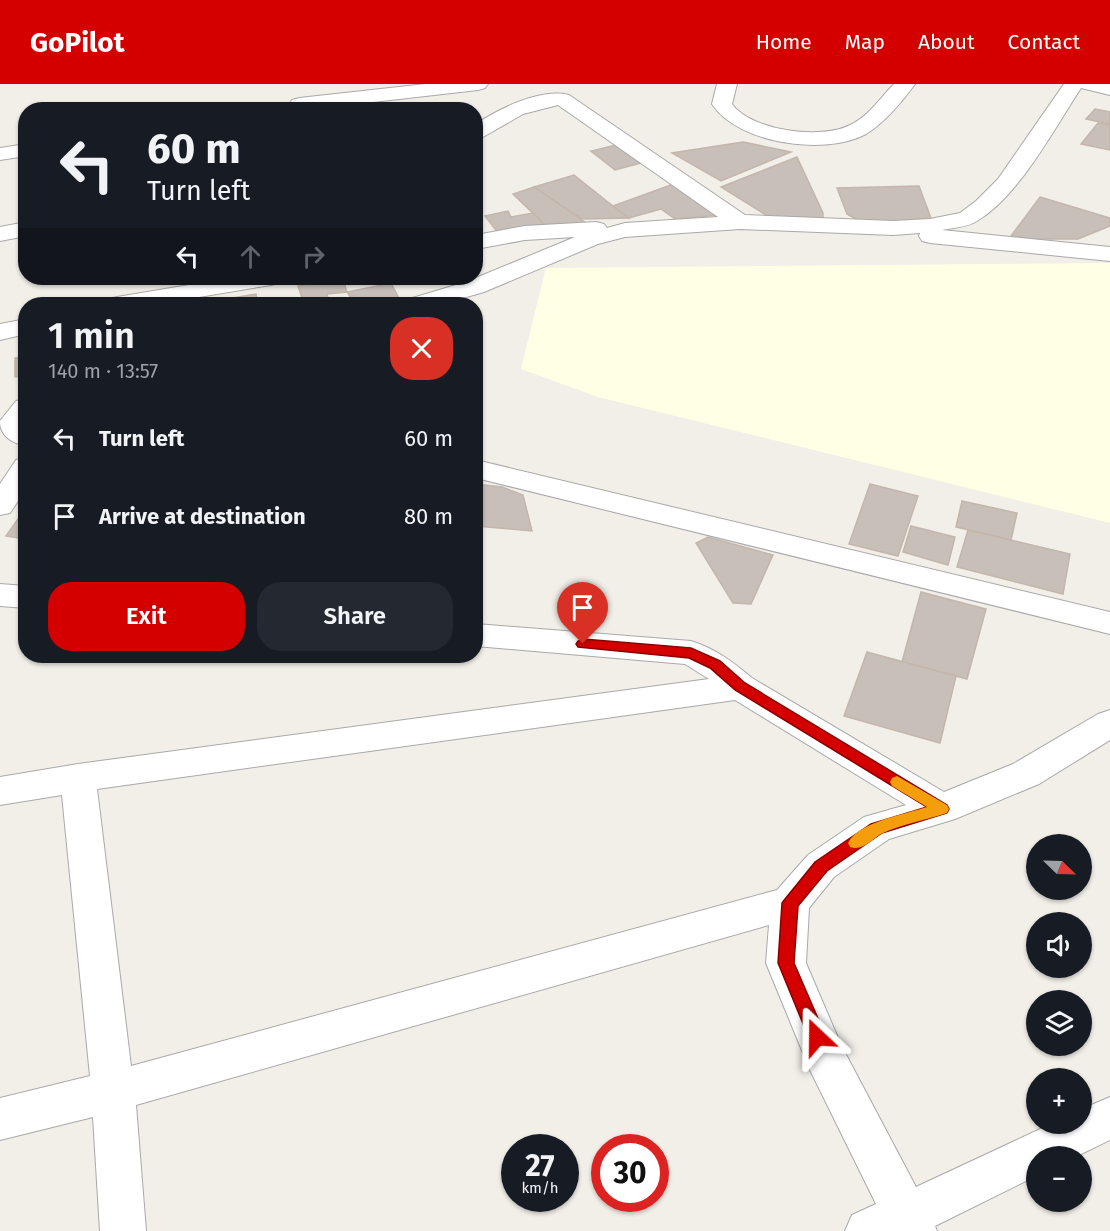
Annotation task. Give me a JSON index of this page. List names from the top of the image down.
{
  "north": "bottom right",
  "page": {
    "header": "GoPilot",
    "nav": [
      "Home",
      "Map",
      "About",
      "Contact"
    ],
    "turn": ["60 m", "Turn left"],
    "heading": ["1 min", "140 m · 13:57"],
    "list": [
      {
        "name": "Turn left",
        "value": "60 m"
      },
      {
        "name": "Arrive at destination",
        "value": "80 m"
      }
    ],
    "buttons": ["Exit", "Share"],
    "map_buttons": ["+", "−"],
    "speed": "27 km/h",
    "limit": "30"
  }
}
